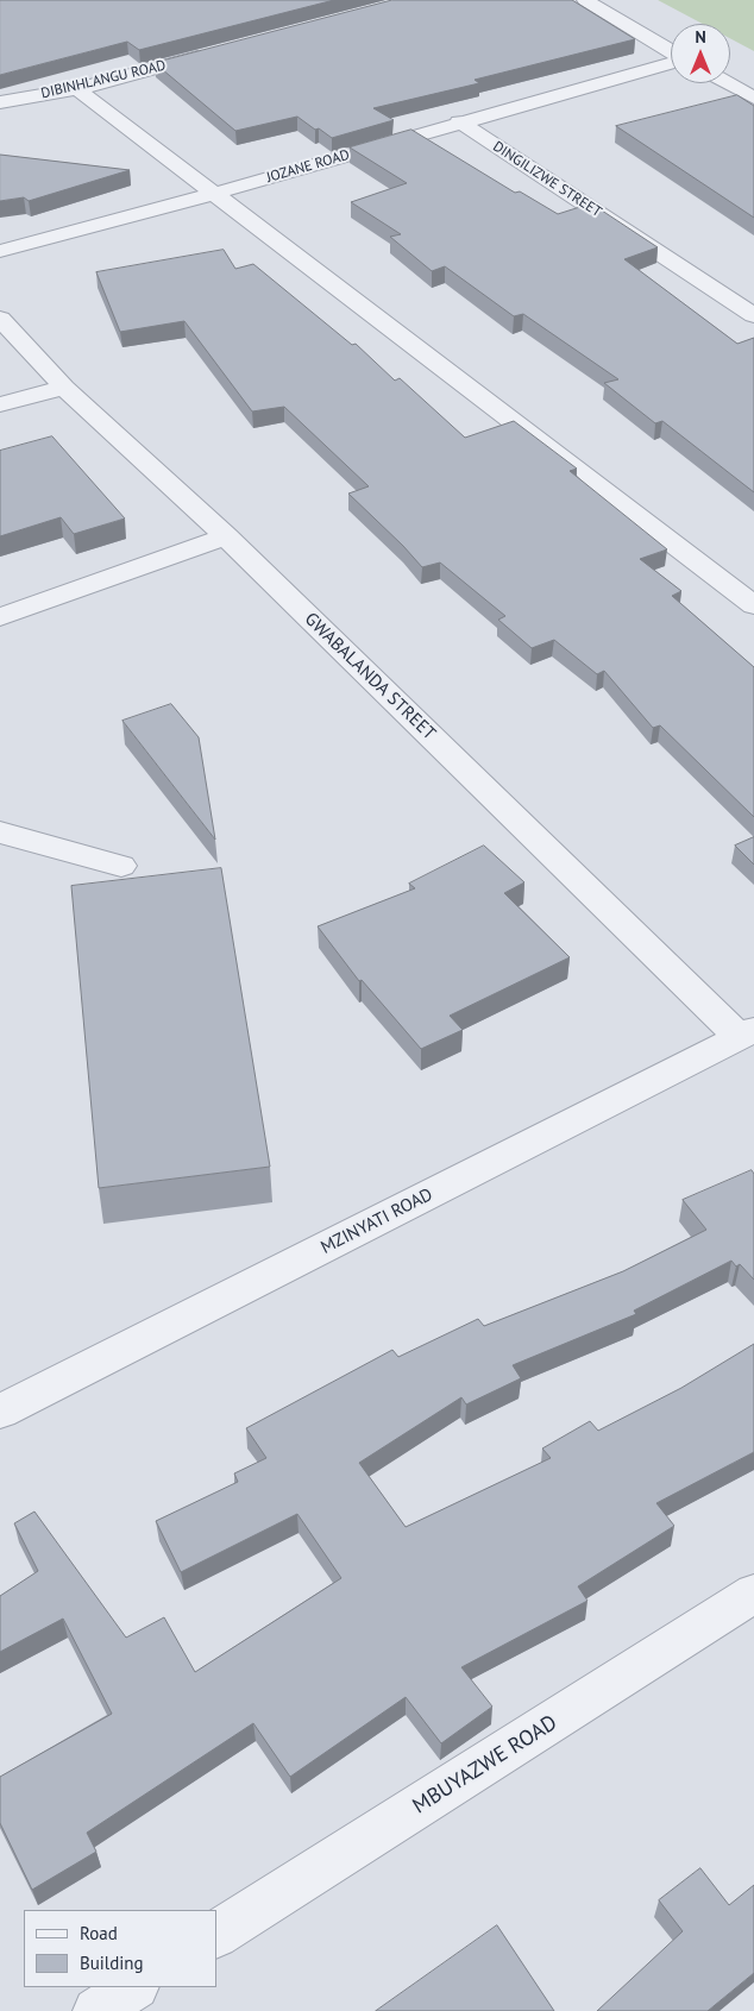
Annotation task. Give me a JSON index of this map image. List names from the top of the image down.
{
  "streets": {
    "street": [
      "DIBINHLANGU ROAD",
      "JOZANE ROAD",
      "DINGILIZWE STREET",
      "GWABALANDA STREET",
      "MZINYATI ROAD",
      "MBUYAZWE ROAD"
    ]
  },
  "crossings": [
    ["JOZANE ROAD", "DINGILIZWE STREET"],
    ["GWABALANDA STREET", "MZINYATI ROAD"]
  ],
  "legend": ["Road", "Building"],
  "north": "top"
}
